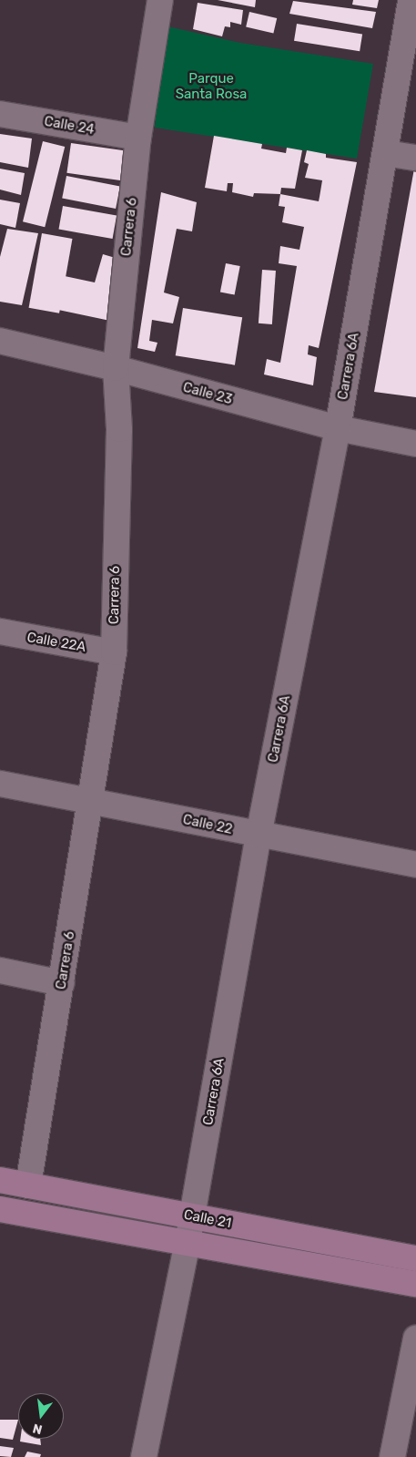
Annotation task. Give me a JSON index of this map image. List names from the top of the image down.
{
  "streets": {
    "main road": ["Calle 21"],
    "street": [
      "Calle 24",
      "Carrera 6",
      "Carrera 6A",
      "Calle 23",
      "Calle 22A",
      "Calle 22"
    ]
  },
  "crossings": [
    ["Calle 24", "Carrera 6"],
    ["Carrera 6", "Calle 23"],
    ["Carrera 6", "Calle 22A"],
    ["Carrera 6", "Calle 22"],
    ["Carrera 6", "Calle 21"],
    ["Carrera 6A", "Calle 23"],
    ["Carrera 6A", "Calle 22"],
    ["Carrera 6A", "Calle 21"]
  ],
  "parks": ["Parque Santa Rosa"],
  "north": "bottom"
}
